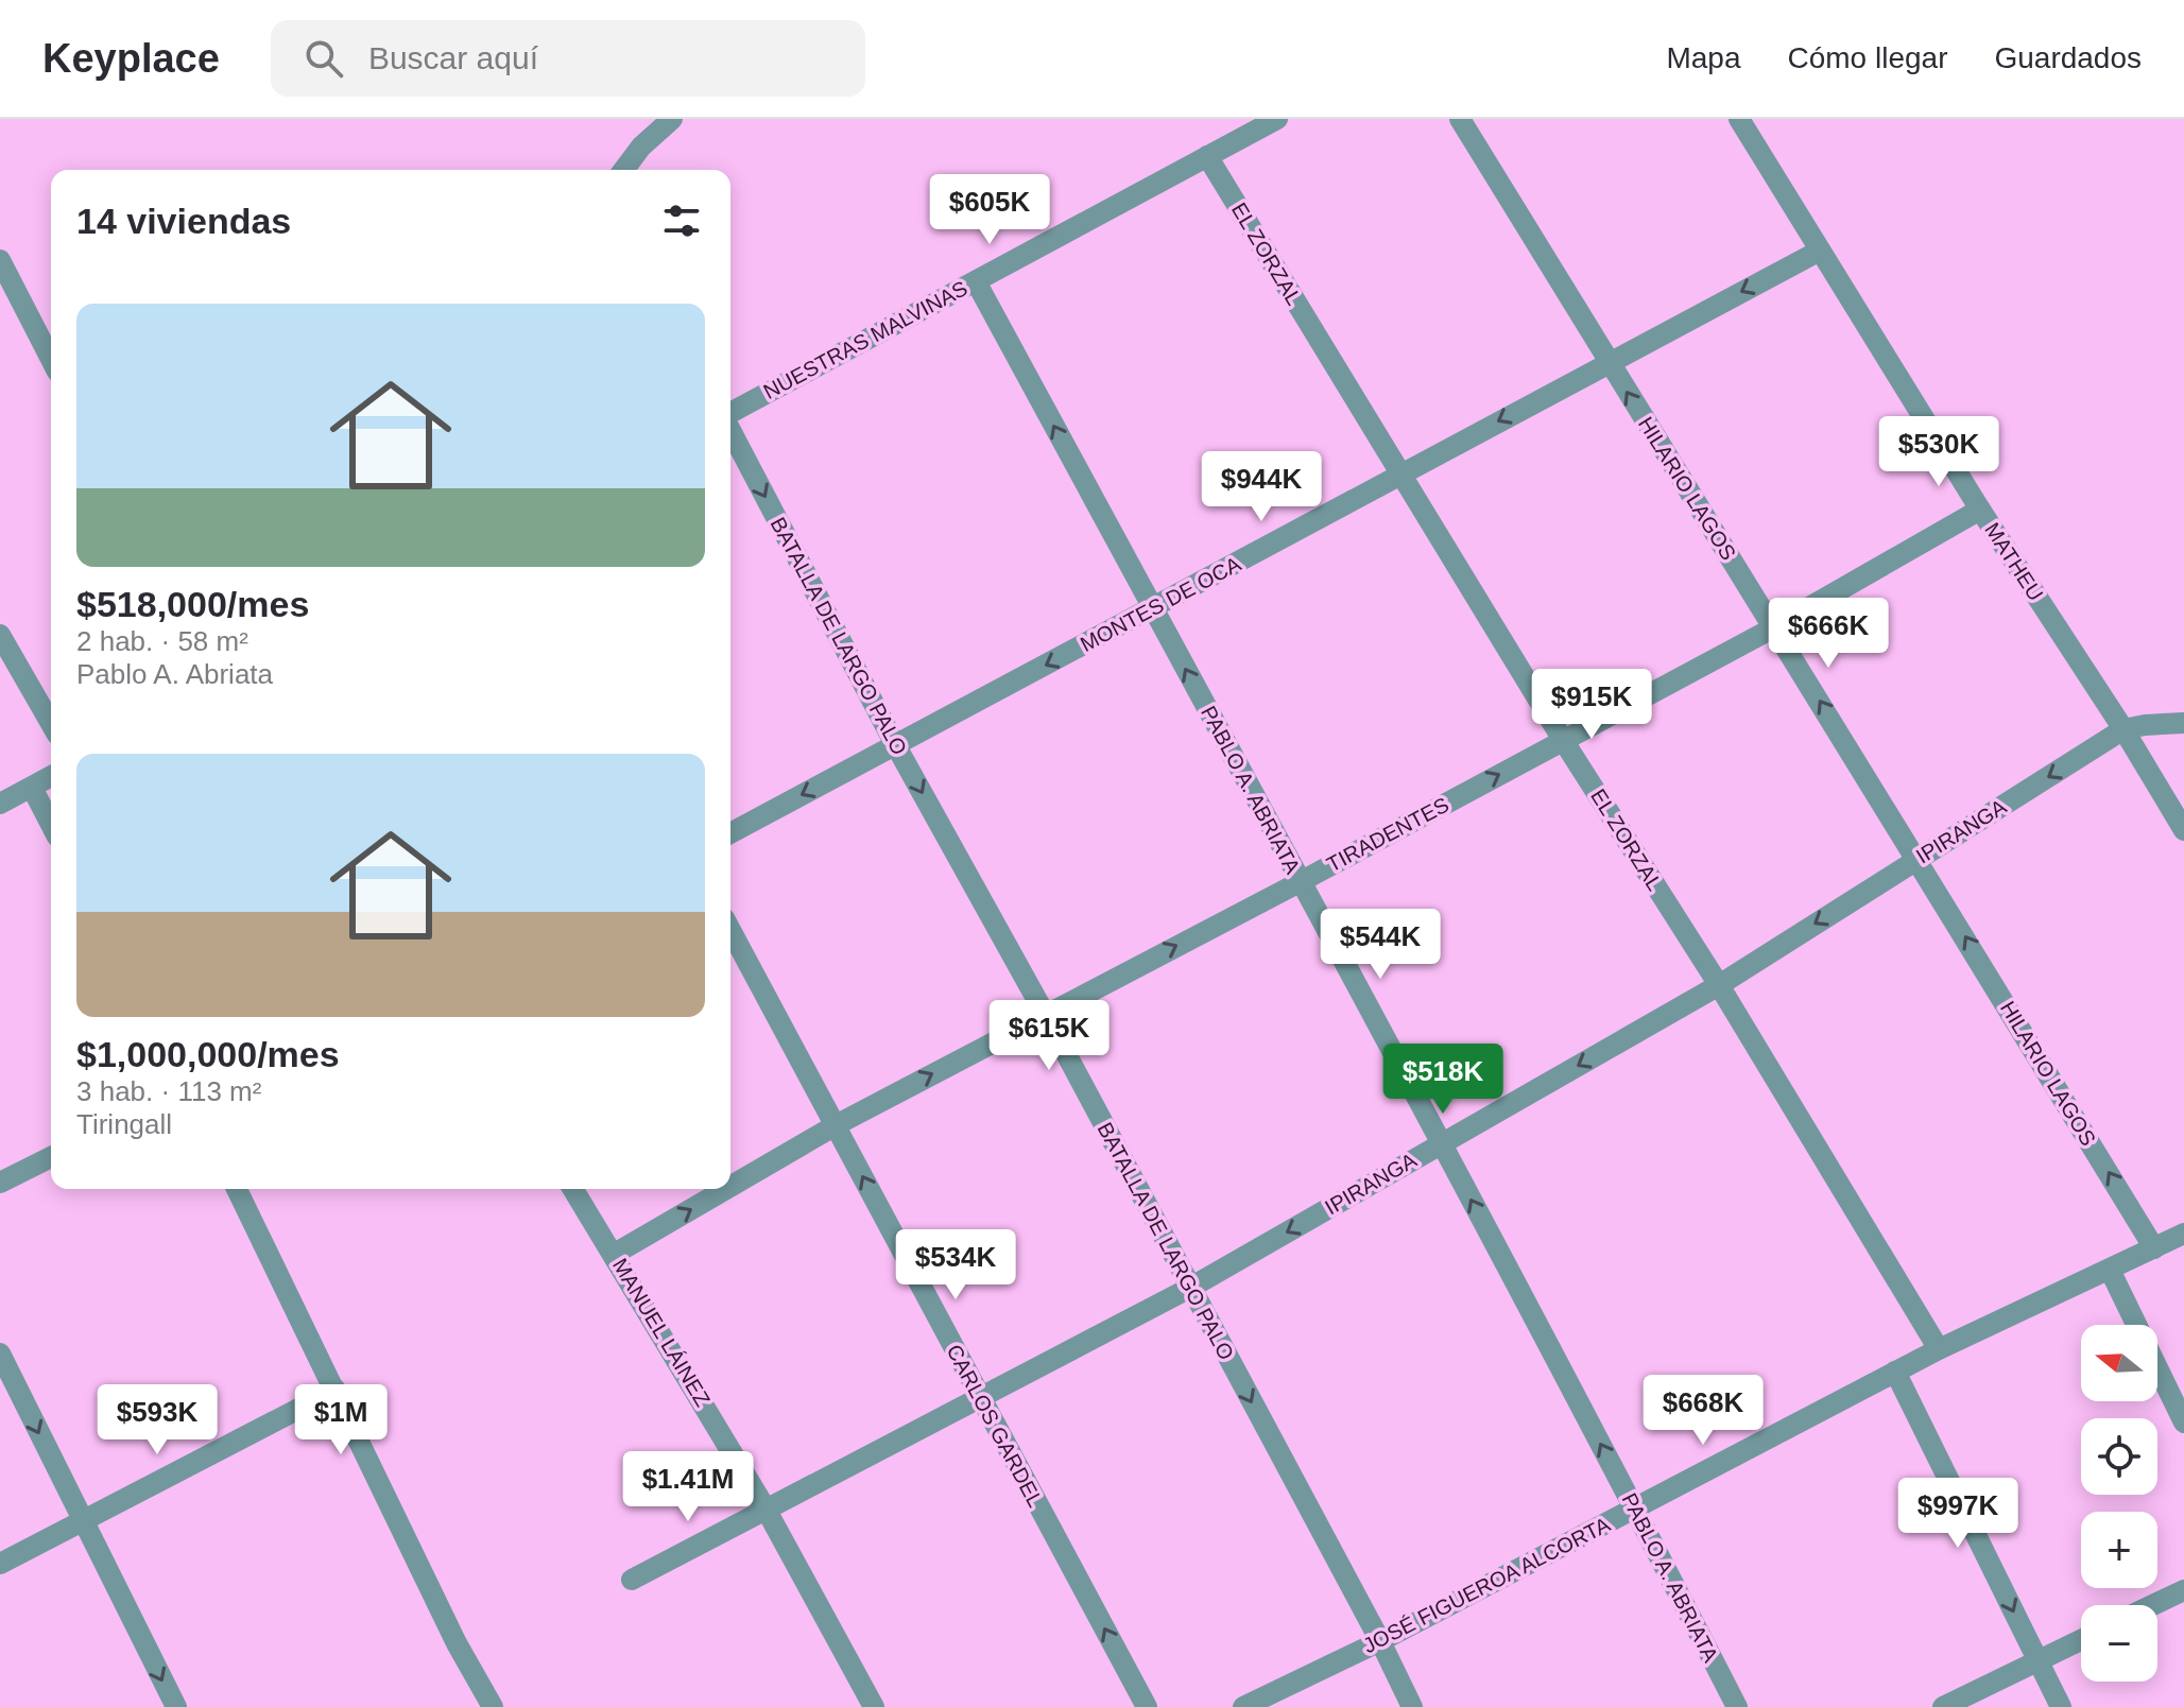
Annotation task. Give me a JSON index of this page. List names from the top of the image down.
{
  "streets": {
    "street": [
      "EL ZORZAL",
      "NUESTRAS MALVINAS",
      "HILARIO LAGOS",
      "MATHEU",
      "MONTES DE OCA",
      "BATALLA DE LARGO PALO",
      "PABLO A. ABRIATA",
      "IPIRANGA",
      "TIRADENTES",
      "MANUEL LÁINEZ",
      "CARLOS GARDEL",
      "JOSÉ FIGUEROA ALCORTA"
    ]
  },
  "crossings": [
    ["EL ZORZAL", "NUESTRAS MALVINAS"],
    ["EL ZORZAL", "MONTES DE OCA"],
    ["EL ZORZAL", "IPIRANGA"],
    ["EL ZORZAL", "TIRADENTES"],
    ["EL ZORZAL", "JOSÉ FIGUEROA ALCORTA"],
    ["NUESTRAS MALVINAS", "PABLO A. ABRIATA"],
    ["HILARIO LAGOS", "MONTES DE OCA"],
    ["HILARIO LAGOS", "IPIRANGA"],
    ["HILARIO LAGOS", "TIRADENTES"],
    ["HILARIO LAGOS", "JOSÉ FIGUEROA ALCORTA"],
    ["MATHEU", "MONTES DE OCA"],
    ["MATHEU", "IPIRANGA"],
    ["MATHEU", "TIRADENTES"],
    ["MONTES DE OCA", "BATALLA DE LARGO PALO"],
    ["MONTES DE OCA", "PABLO A. ABRIATA"],
    ["BATALLA DE LARGO PALO", "IPIRANGA"],
    ["BATALLA DE LARGO PALO", "TIRADENTES"],
    ["BATALLA DE LARGO PALO", "JOSÉ FIGUEROA ALCORTA"],
    ["PABLO A. ABRIATA", "IPIRANGA"],
    ["PABLO A. ABRIATA", "TIRADENTES"],
    ["PABLO A. ABRIATA", "JOSÉ FIGUEROA ALCORTA"],
    ["IPIRANGA", "MANUEL LÁINEZ"],
    ["IPIRANGA", "CARLOS GARDEL"],
    ["TIRADENTES", "MANUEL LÁINEZ"],
    ["TIRADENTES", "CARLOS GARDEL"]
  ],
  "one_way": [
    "HILARIO LAGOS",
    "MONTES DE OCA",
    "BATALLA DE LARGO PALO",
    "PABLO A. ABRIATA",
    "IPIRANGA",
    "TIRADENTES",
    "CARLOS GARDEL"
  ],
  "north": "left",
  "page": {
    "header": "Keyplace",
    "search": "Buscar aquí",
    "nav": ["Mapa", "Cómo llegar", "Guardados"],
    "heading": "14 viviendas",
    "price": [
      "$605K",
      "$530K",
      "$944K",
      "$666K",
      "$915K",
      "$544K",
      "$615K",
      "$518K",
      "$534K",
      "$668K",
      "$593K",
      "$1M",
      "$1.41M",
      "$997K"
    ],
    "list": [
      {
        "name": "$518,000/mes",
        "note": "2 hab. · 58 m² · Pablo A. Abriata"
      },
      {
        "name": "$1,000,000/mes",
        "note": "3 hab. · 113 m² · Tiringall"
      }
    ],
    "map_buttons": ["+", "−"]
  }
}
